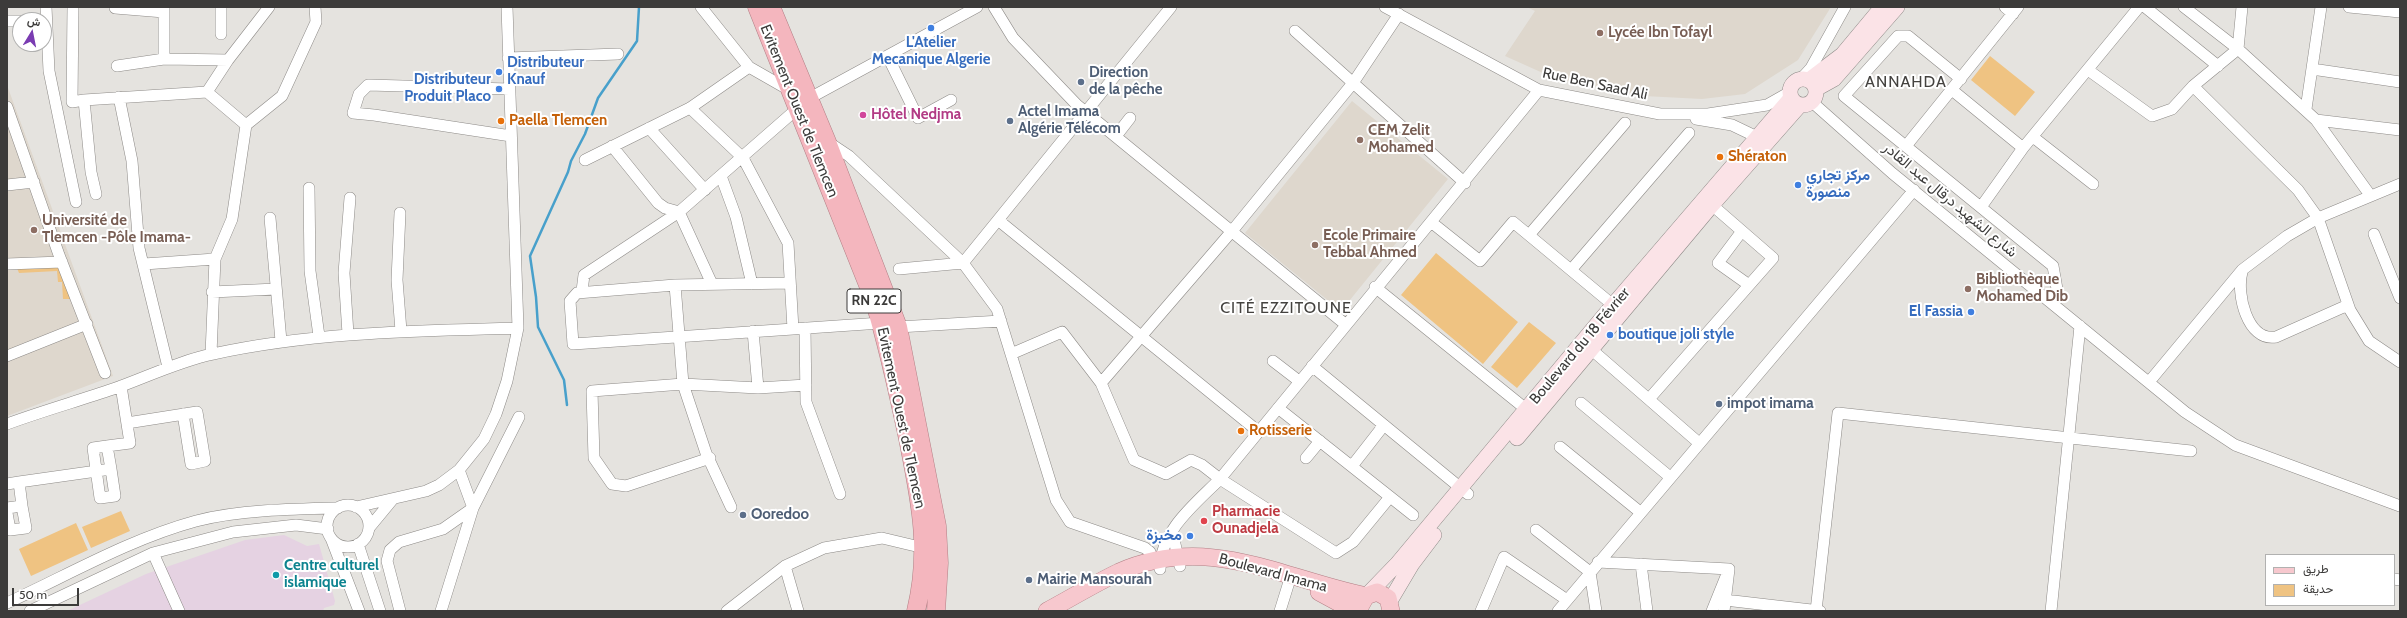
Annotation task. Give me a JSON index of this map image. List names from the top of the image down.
{
  "streets": {
    "highway": ["Evitement Ouest de Tlemcen", "RN 22C"],
    "main road": ["Boulevard du 18 Février", "Boulevard Imama"],
    "street": ["Rue Ben Saad Ali", "شارع الشهيد درقال عبد القادر"]
  },
  "crossings": [
    ["Rue Ben Saad Ali", "شارع الشهيد درقال عبد القادر"],
    ["Rue Ben Saad Ali", "Boulevard du 18 Février"],
    ["شارع الشهيد درقال عبد القادر", "Boulevard du 18 Février"],
    ["Boulevard du 18 Février", "Boulevard Imama"]
  ],
  "districts": ["ANNAHDA", "CITÉ EZZITOUNE"],
  "places": [
    "L'Atelier Mecanique Algerie",
    "Lycée Ibn Tofayl",
    "Distributeur Knauf",
    "Direction de la pêche",
    "Distributeur Produit Placo",
    "Hôtel Nedjma",
    "Paella Tlemcen",
    "Actel Imama Algérie Télécom",
    "CEM Zelit Mohamed",
    "Shératon",
    "مركز تجاري منصورة",
    "Université de Tlemcen -Pôle Imama-",
    "Ecole Primaire Tebbal Ahmed",
    "Bibliothèque Mohamed Dib",
    "El Fassia",
    "boutique joli style",
    "impot imama",
    "Rotisserie",
    "Ooredoo",
    "Pharmacie Ounadjela",
    "مخبزة",
    "Centre culturel islamique",
    "Mairie Mansourah"
  ],
  "legend": ["طريق", "حديقة"],
  "scale_bar": "50 m",
  "north": "top"
}
